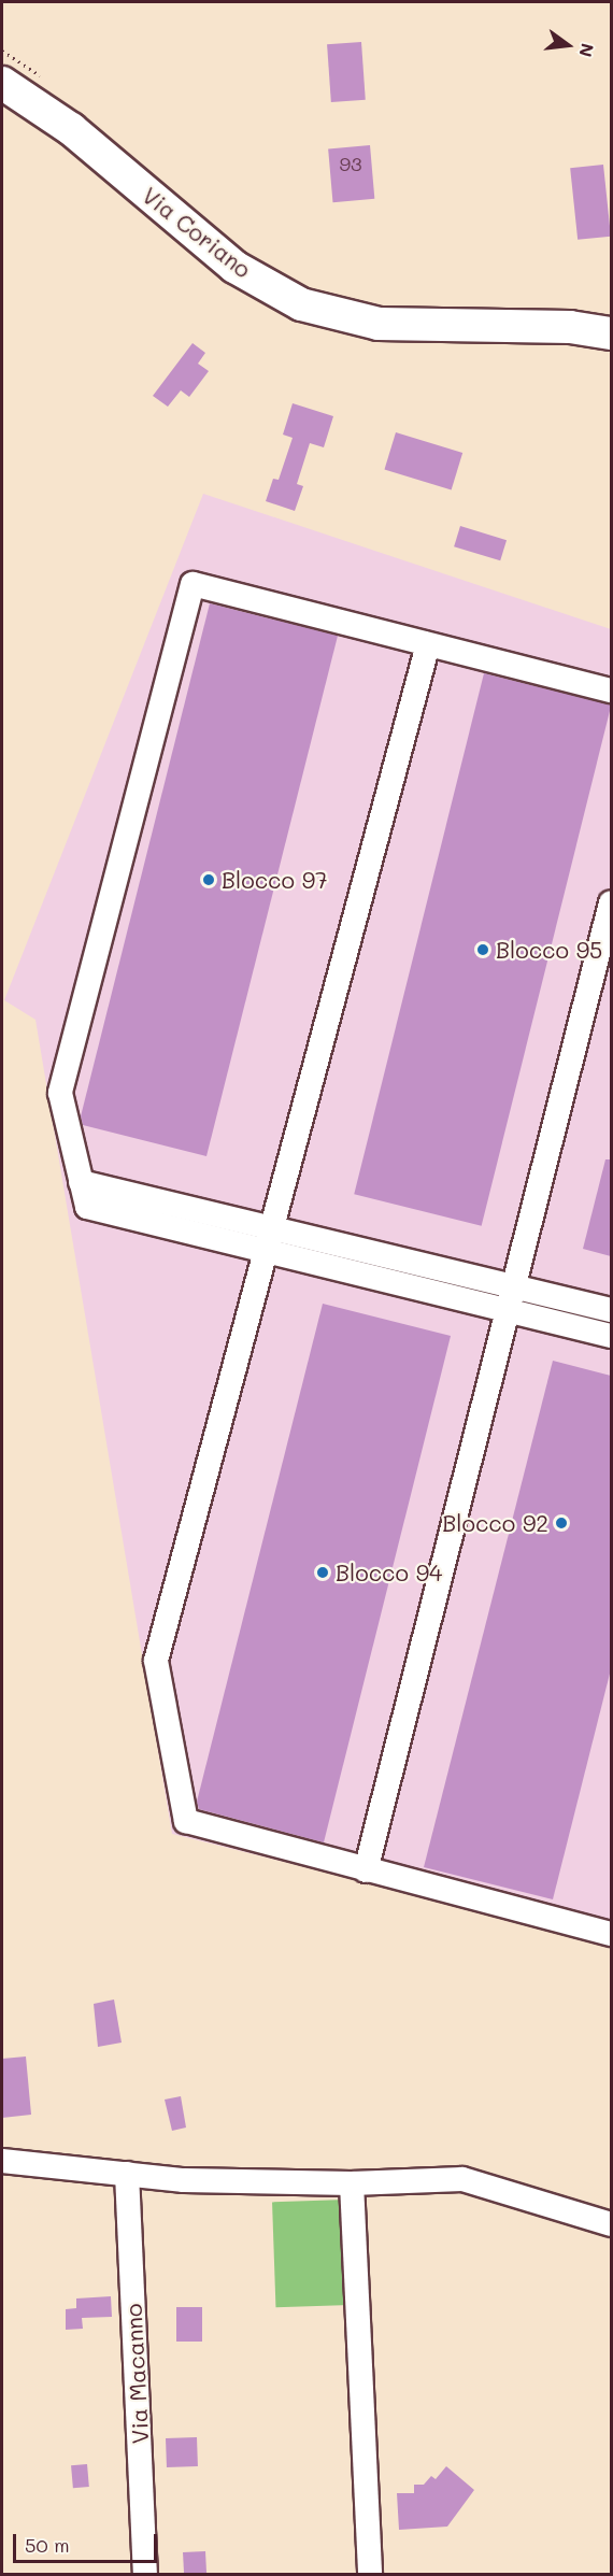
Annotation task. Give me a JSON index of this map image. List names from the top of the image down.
{
  "streets": {
    "main road": ["Via Coriano"],
    "street": ["Via Macanno"]
  },
  "places": [
    "Blocco 97",
    "Blocco 95",
    "Blocco 92",
    "Blocco 94"
  ],
  "house_numbers": ["93"],
  "scale_bar": "50 m",
  "north": "right"
}
